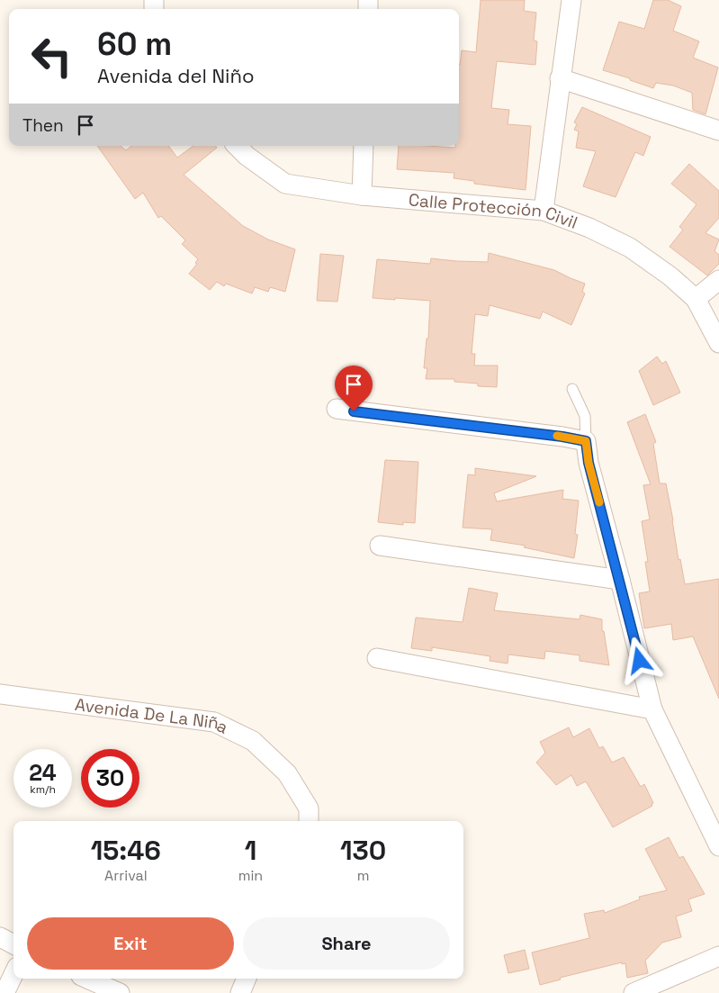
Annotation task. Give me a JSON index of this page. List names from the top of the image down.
{
  "streets": {
    "street": ["Calle Protección Civil", "Avenida De La Niña"]
  },
  "page": {
    "turn": ["60 m", "Avenida del Niño"],
    "then": "Then",
    "speed": "24 km/h",
    "limit": "30",
    "eta": [
      "15:46",
      "Arrival",
      "1",
      "min",
      "130",
      "m"
    ],
    "buttons": ["Exit", "Share"]
  }
}
